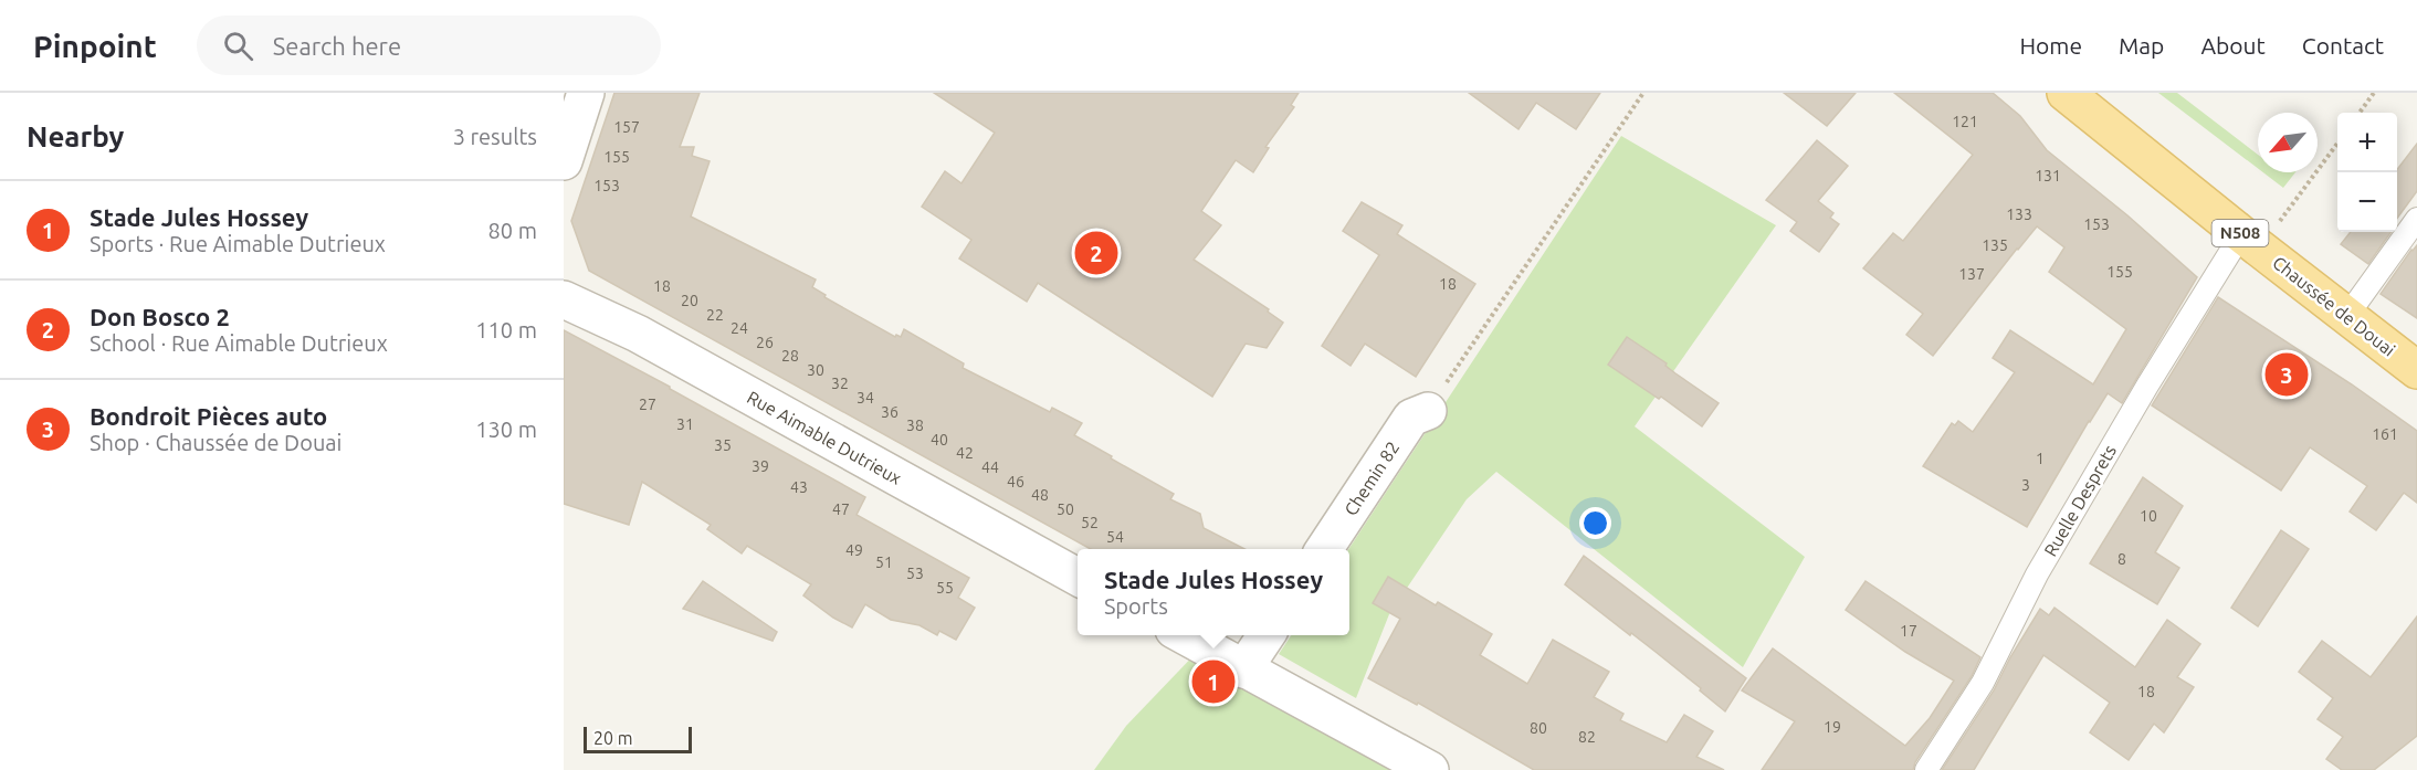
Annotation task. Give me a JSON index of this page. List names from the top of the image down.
{
  "streets": {
    "main road": ["N508", "Chaussée de Douai"],
    "street": ["Rue Aimable Dutrieux", "Chemin 82"],
    "lane": ["Ruelle Desprets"]
  },
  "crossings": [
    ["Chaussée de Douai", "Ruelle Desprets"]
  ],
  "house_numbers": [
    "121",
    "157",
    "155",
    "131",
    "153",
    "133",
    "153",
    "135",
    "155",
    "137",
    "18",
    "18",
    "20",
    "22",
    "24",
    "26",
    "28",
    "30",
    "32",
    "34",
    "27",
    "36",
    "31",
    "38",
    "161",
    "40",
    "35",
    "42",
    "1",
    "39",
    "44",
    "46",
    "3",
    "43",
    "48",
    "47",
    "50",
    "10",
    "52",
    "54",
    "49",
    "8",
    "51",
    "53",
    "55",
    "17",
    "18",
    "19",
    "80",
    "82"
  ],
  "scale_bar": "20 m",
  "north": "bottom left",
  "page": {
    "header": "Pinpoint",
    "search": "Search here",
    "nav": [
      "Home",
      "Map",
      "About",
      "Contact"
    ],
    "heading": ["Nearby", "3 results"],
    "map_buttons": ["+", "−"],
    "list": [
      {
        "mark": "1",
        "name": "Stade Jules Hossey",
        "note": "Sports · Rue Aimable Dutrieux",
        "value": "80 m"
      },
      {
        "mark": "2",
        "name": "Don Bosco 2",
        "note": "School · Rue Aimable Dutrieux",
        "value": "110 m"
      },
      {
        "mark": "3",
        "name": "Bondroit Pièces auto",
        "note": "Shop · Chaussée de Douai",
        "value": "130 m"
      }
    ],
    "pins": ["2", "3", "1"],
    "popup": ["Stade Jules Hossey", "Sports"],
    "scale": "20 m"
  }
}
